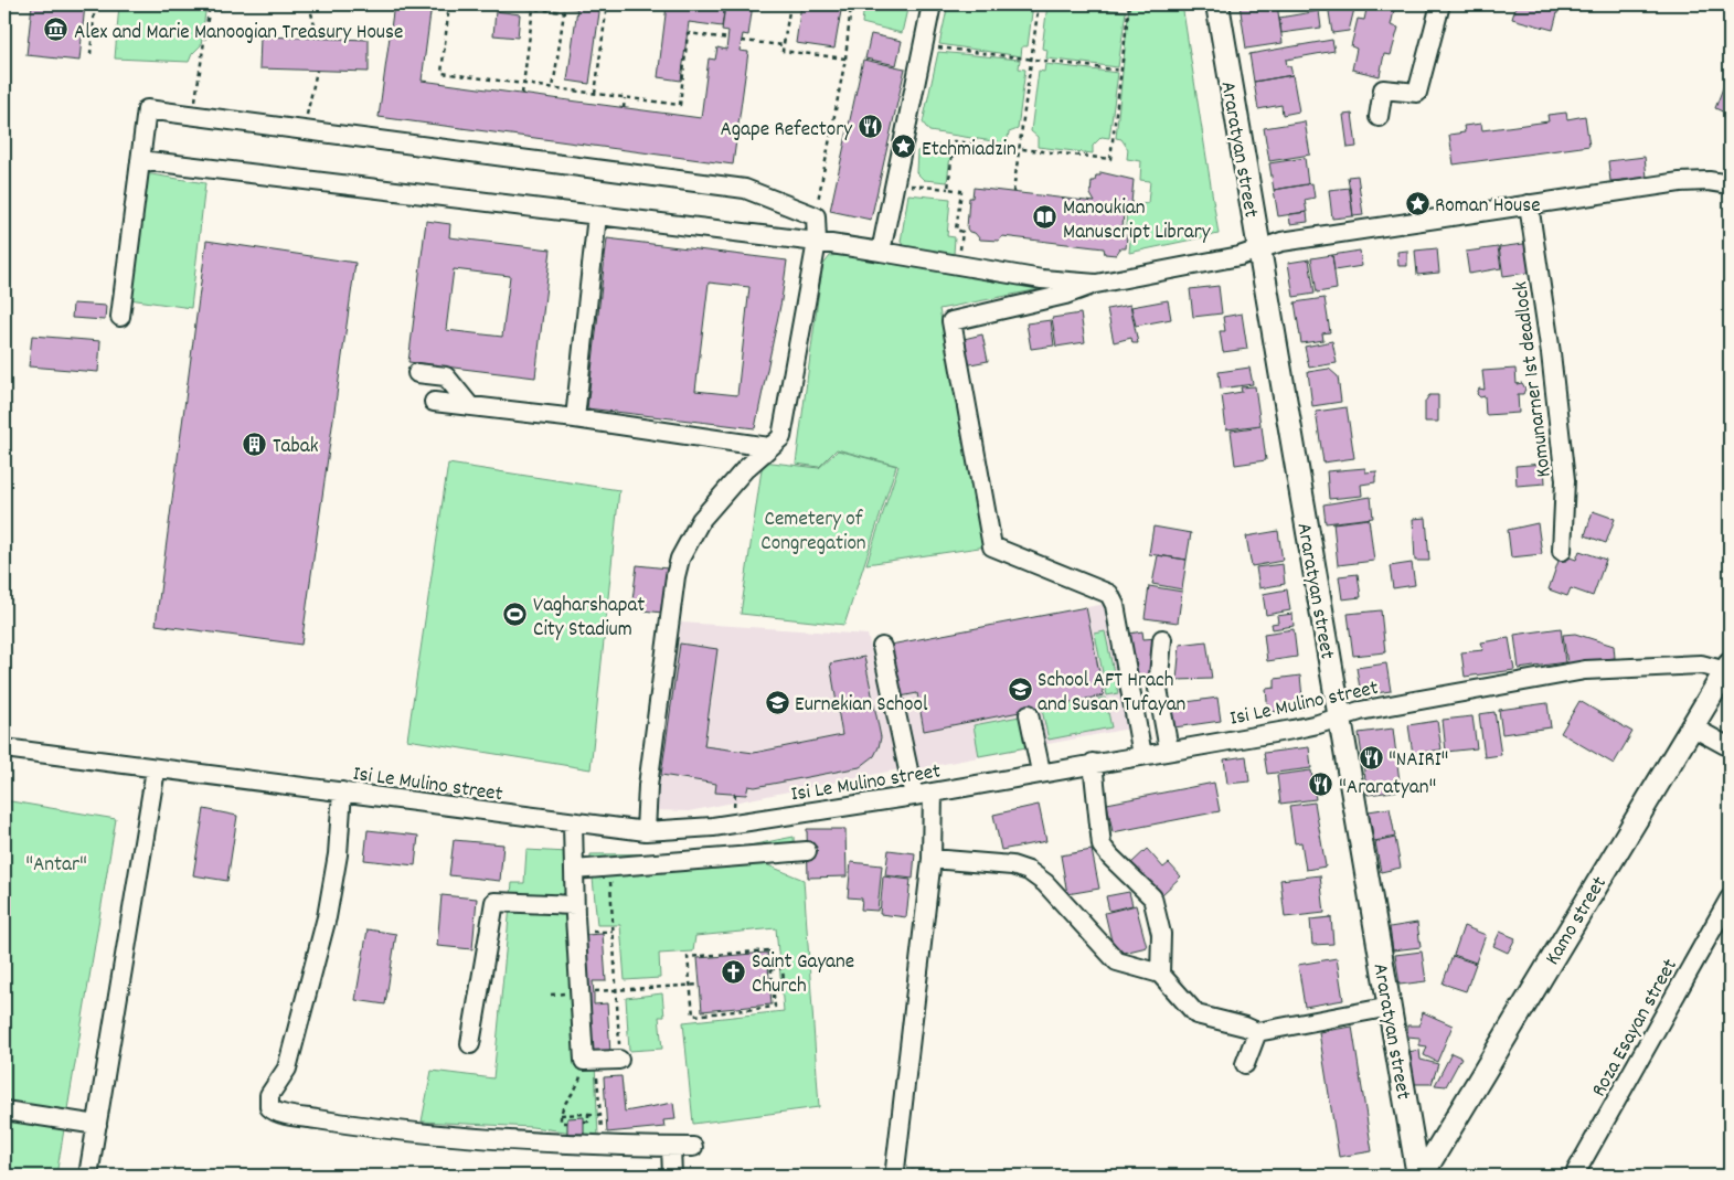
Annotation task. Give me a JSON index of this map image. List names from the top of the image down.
{
  "streets": {
    "main road": ["Araratyan street", "Kamo street"],
    "street": ["Komunarner 1st deadlock", "Isi Le Mulino street", "Roza Esayan street"]
  },
  "crossings": [
    ["Araratyan street", "Isi Le Mulino street"],
    ["Araratyan street", "Kamo street"],
    ["Isi Le Mulino street", "Kamo street"]
  ],
  "parks": ["Cemetery of Congregation", "\"Antar\""],
  "places": {
    "museum": ["Alex and Marie Manoogian Treasury House"],
    "restaurant": ["Agape Refectory", "\"NAIRI\"", "\"Araratyan\""],
    "place": ["Etchmiadzin", "Roman House"],
    "library": ["Manoukian Manuscript Library"],
    "building": ["Tabak"],
    "sports": ["Vagharshapat City Stadium"],
    "school or university": ["School AFT Hrach and Susan Tufayan", "Eurnekian School"],
    "church": ["Saint Gayane Church"]
  }
}
